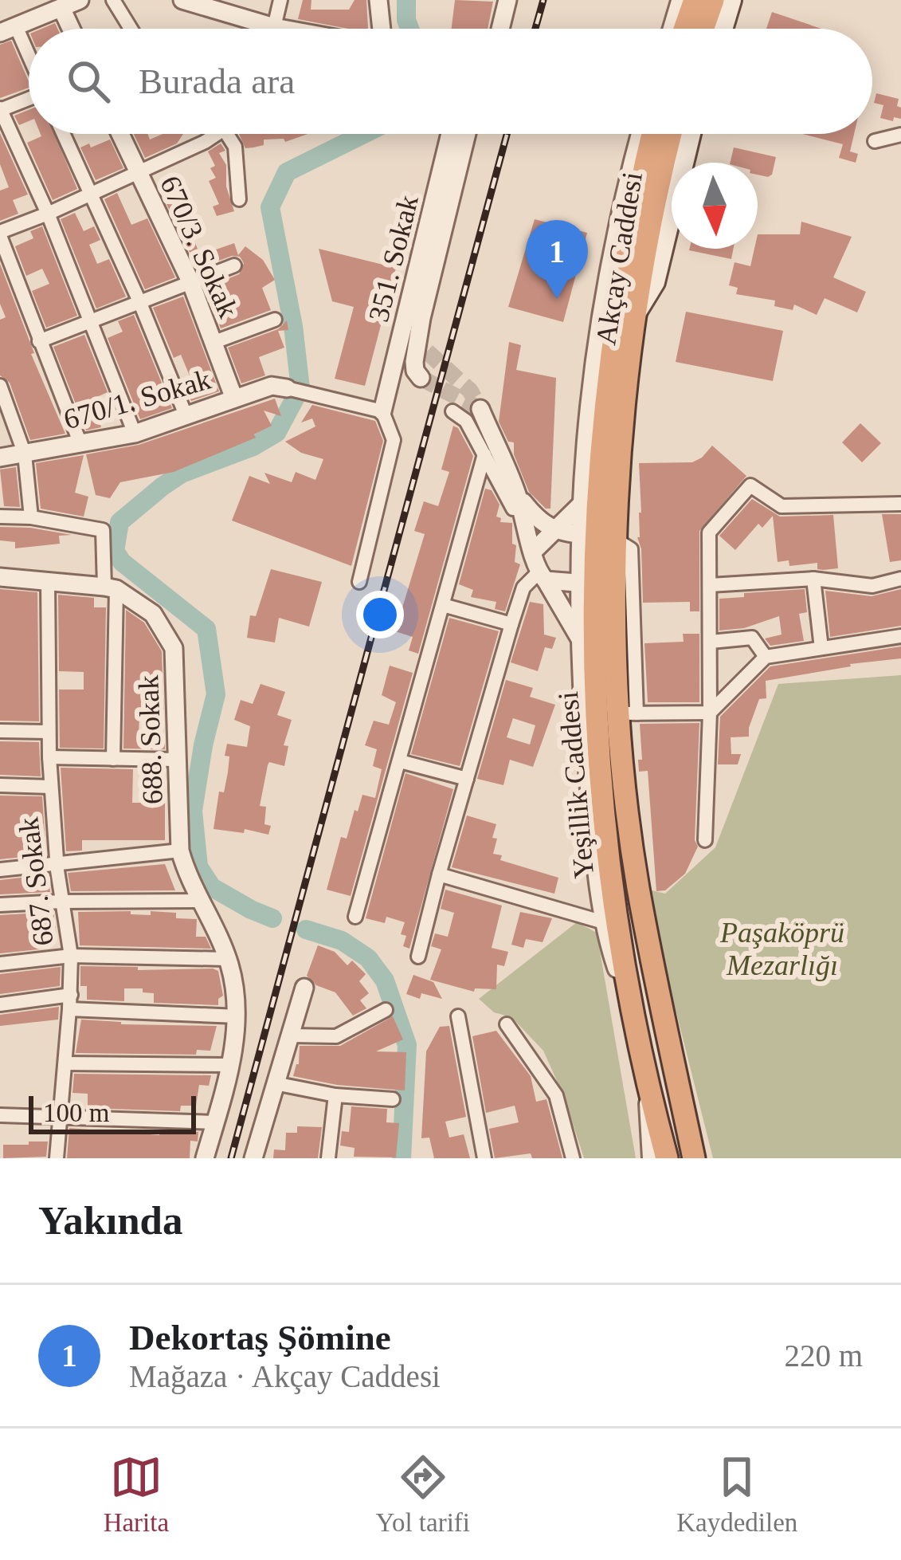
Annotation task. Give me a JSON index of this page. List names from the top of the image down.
{
  "streets": {
    "highway": ["Akçay Caddesi", "Yeşillik Caddesi"],
    "street": [
      "670/3. Sokak",
      "351. Sokak",
      "670/1. Sokak",
      "688. Sokak",
      "687. Sokak"
    ]
  },
  "crossings": [
    ["670/3. Sokak", "670/1. Sokak"],
    ["Akçay Caddesi", "Yeşillik Caddesi"],
    ["688. Sokak", "687. Sokak"]
  ],
  "parks": ["Paşaköprü Mezarlığı"],
  "scale_bar": "100 m",
  "north": "bottom",
  "page": {
    "search": "Burada ara",
    "pins": "1",
    "scale": "100 m",
    "heading": "Yakında",
    "list": [
      {
        "mark": "1",
        "name": "Dekortaş Şömine",
        "note": "Mağaza · Akçay Caddesi",
        "value": "220 m"
      }
    ],
    "nav": ["Harita", "Yol tarifi", "Kaydedilen"]
  }
}
